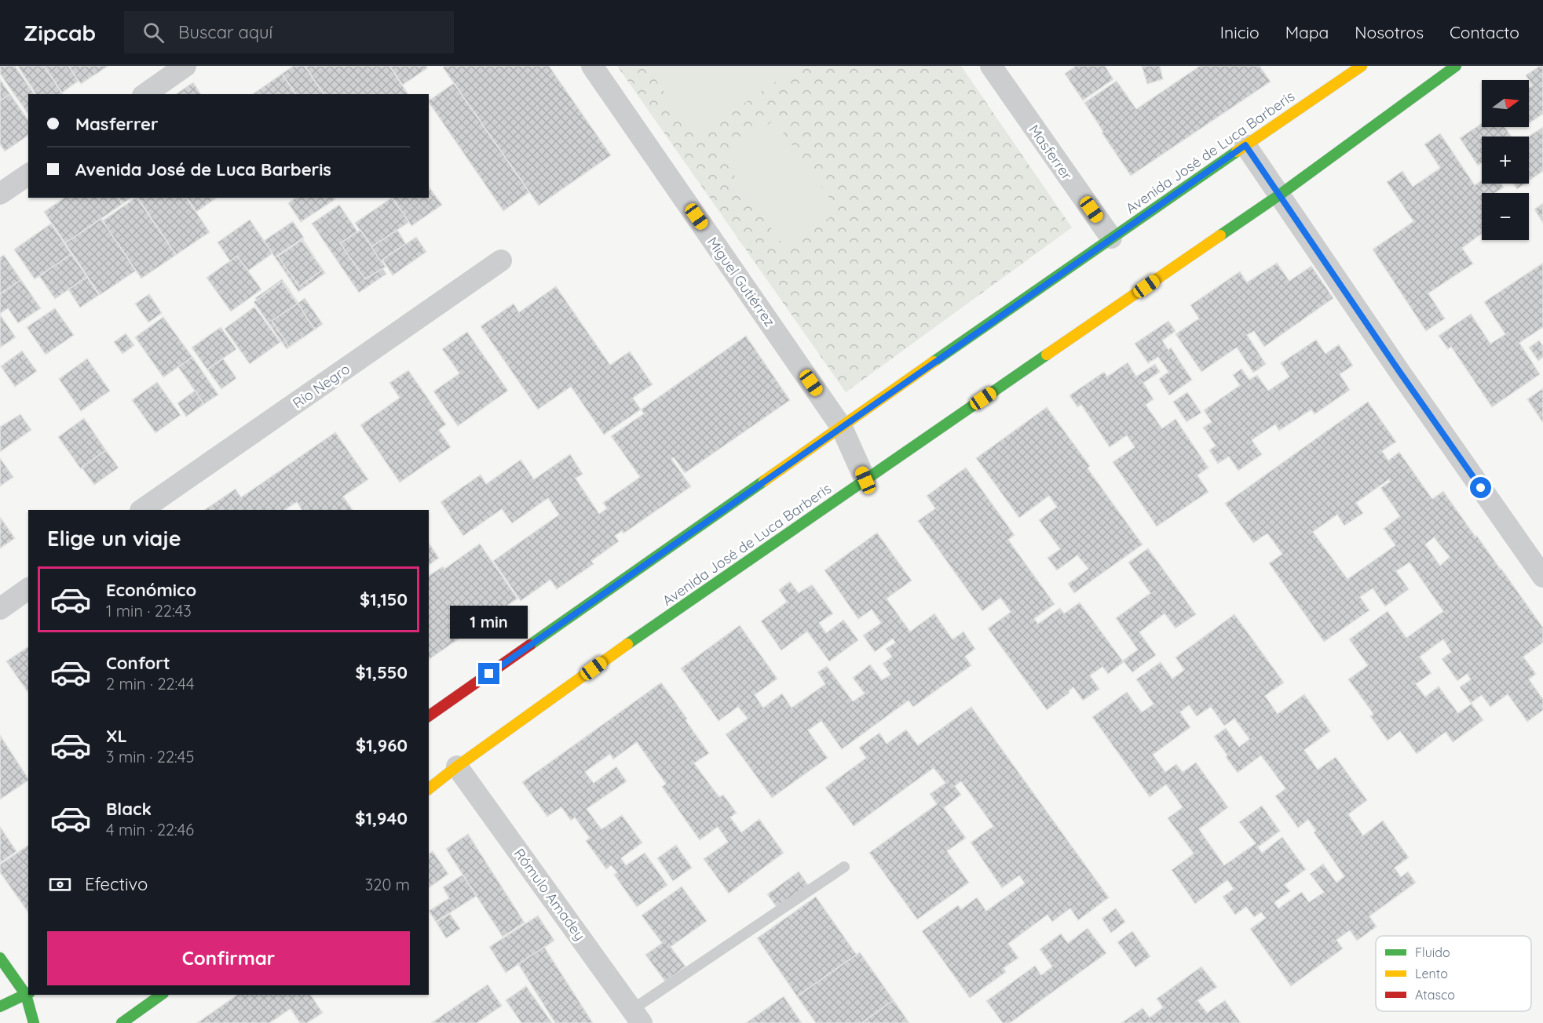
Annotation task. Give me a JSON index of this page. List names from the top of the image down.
{
  "streets": {
    "main road": ["Avenida José de Luca Barberis"],
    "street": [
      "Masferrer",
      "Miguel Gutiérrez",
      "Río Negro",
      "Rómulo Amadey"
    ]
  },
  "crossings": [
    ["Masferrer", "Avenida José de Luca Barberis"],
    ["Avenida José de Luca Barberis", "Miguel Gutiérrez"],
    ["Avenida José de Luca Barberis", "Rómulo Amadey"]
  ],
  "legend": ["Fluido", "Lento", "Atasco"],
  "north": "right",
  "page": {
    "header": "Zipcab",
    "search": "Buscar aquí",
    "nav": [
      "Inicio",
      "Mapa",
      "Nosotros",
      "Contacto"
    ],
    "map_buttons": ["+", "−"],
    "banner": ["Masferrer", "Avenida José de Luca Barberis"],
    "heading": "Elige un viaje",
    "list": [
      {
        "name": "Económico",
        "note": "1 min · 22:43",
        "value": "$1,150"
      },
      {
        "name": "Confort",
        "note": "2 min · 22:44",
        "value": "$1,550"
      },
      {
        "name": "XL",
        "note": "3 min · 22:45",
        "value": "$1,960"
      },
      {
        "name": "Black",
        "note": "4 min · 22:46",
        "value": "$1,940"
      }
    ],
    "bubble": "1 min",
    "pay": ["Efectivo", "320 m"],
    "buttons": "Confirmar"
  }
}
